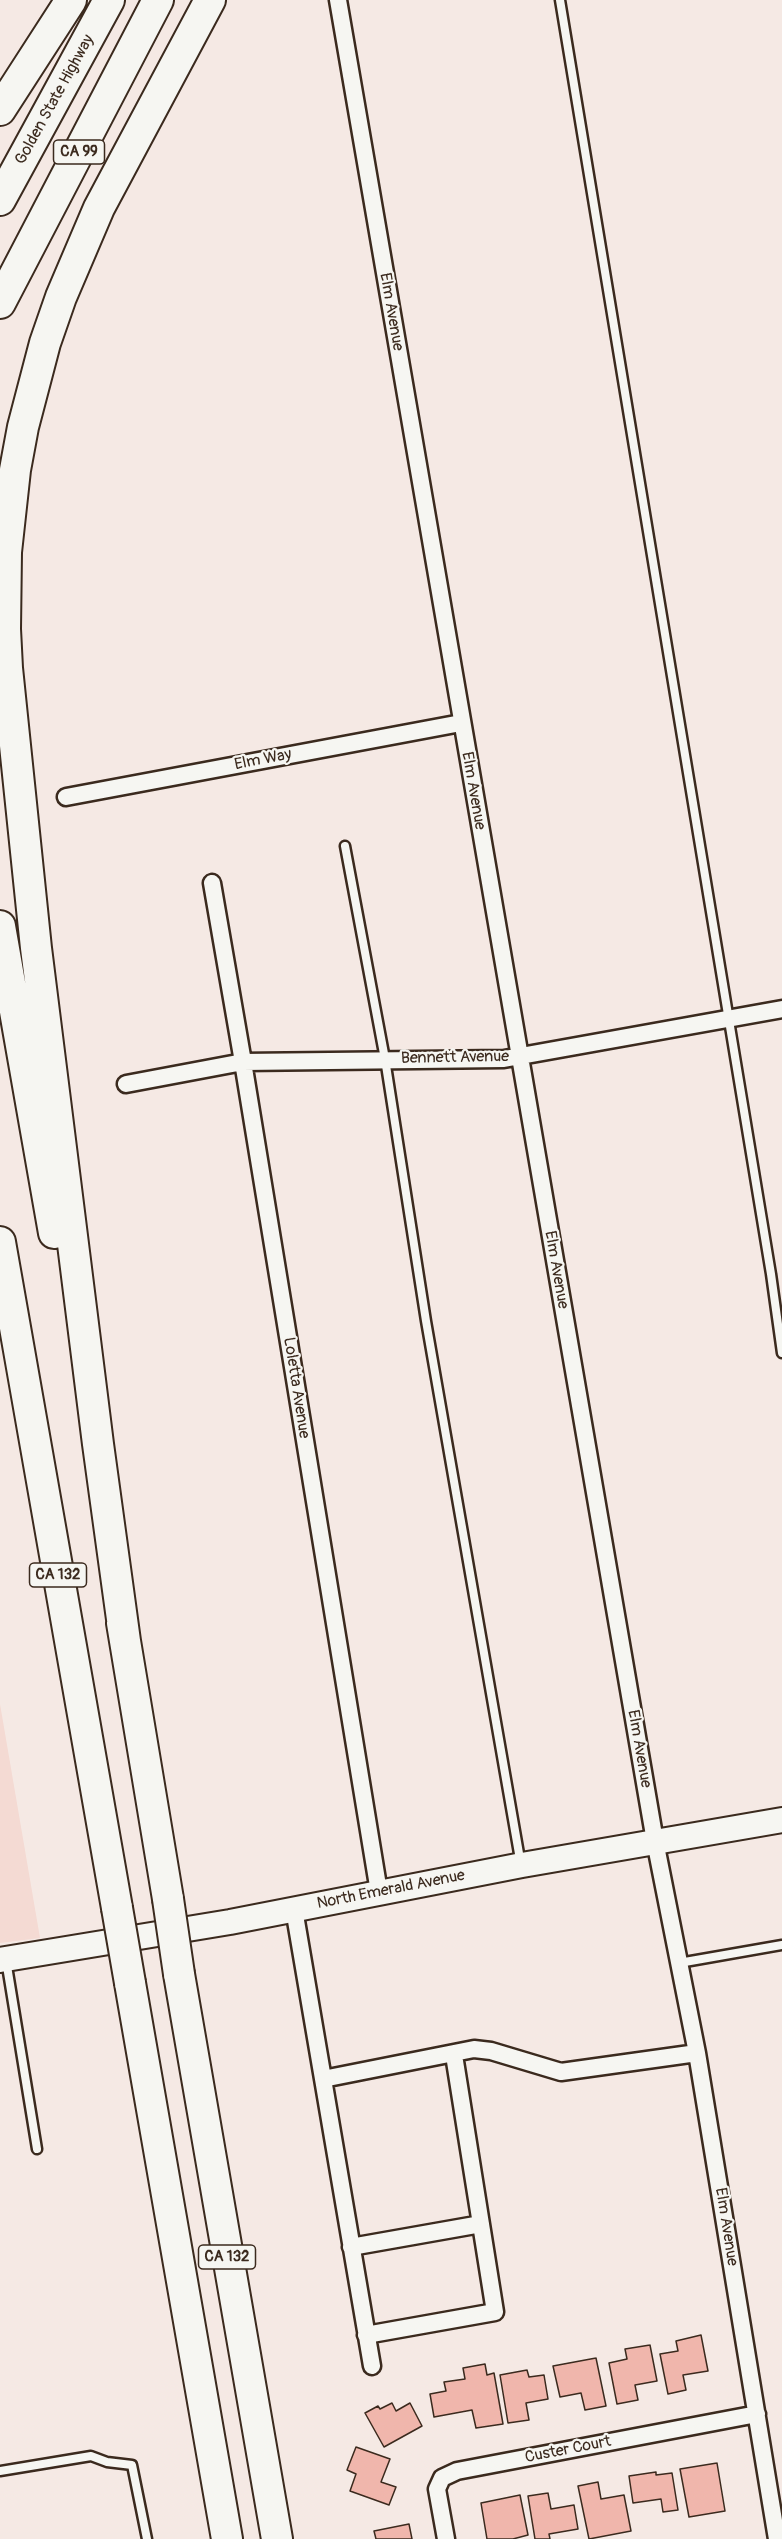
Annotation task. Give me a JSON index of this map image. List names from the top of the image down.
{
  "streets": {
    "highway": ["Golden State Highway", "CA 99", "CA 132"],
    "street": [
      "Elm Avenue",
      "Elm Way",
      "Bennett Avenue",
      "Loletta Avenue",
      "North Emerald Avenue",
      "Custer Court"
    ]
  },
  "crossings": [
    ["Elm Avenue", "Elm Way"],
    ["Elm Avenue", "Bennett Avenue"],
    ["Elm Avenue", "North Emerald Avenue"],
    ["Elm Avenue", "Custer Court"],
    ["Bennett Avenue", "Loletta Avenue"],
    ["Loletta Avenue", "North Emerald Avenue"]
  ]
}
